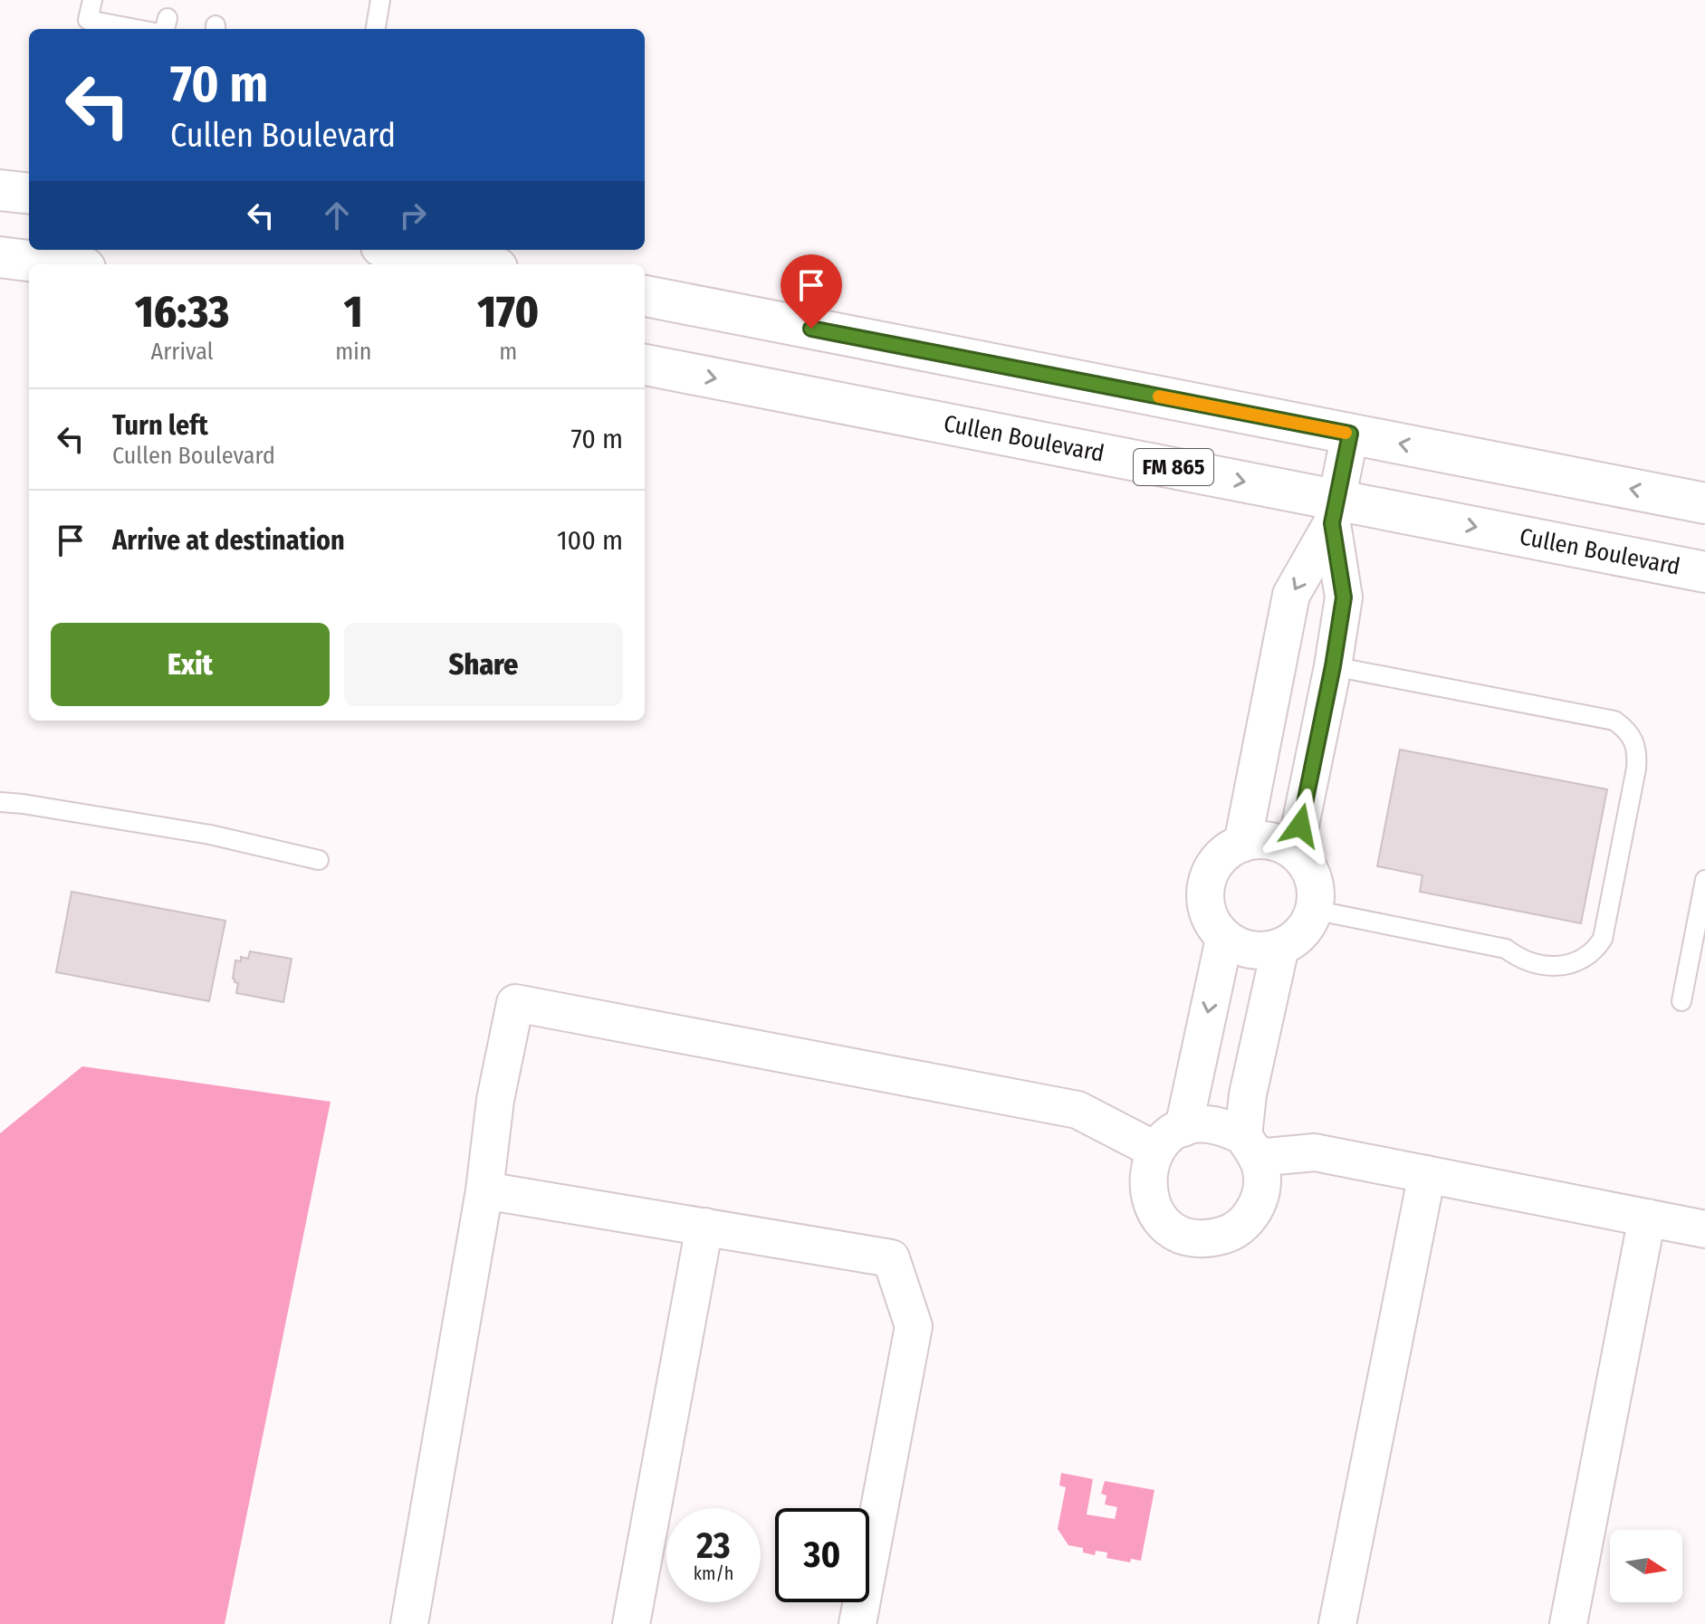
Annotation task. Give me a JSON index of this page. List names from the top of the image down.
{
  "streets": {
    "main road": ["Cullen Boulevard", "FM 865"]
  },
  "north": "right",
  "page": {
    "turn": ["70 m", "Cullen Boulevard"],
    "eta": [
      "16:33",
      "Arrival",
      "1",
      "min",
      "170",
      "m"
    ],
    "list": [
      {
        "name": "Turn left",
        "note": "Cullen Boulevard",
        "value": "70 m"
      },
      {
        "name": "Arrive at destination",
        "value": "100 m"
      }
    ],
    "buttons": ["Exit", "Share"],
    "speed": "23 km/h",
    "limit": "30"
  }
}
